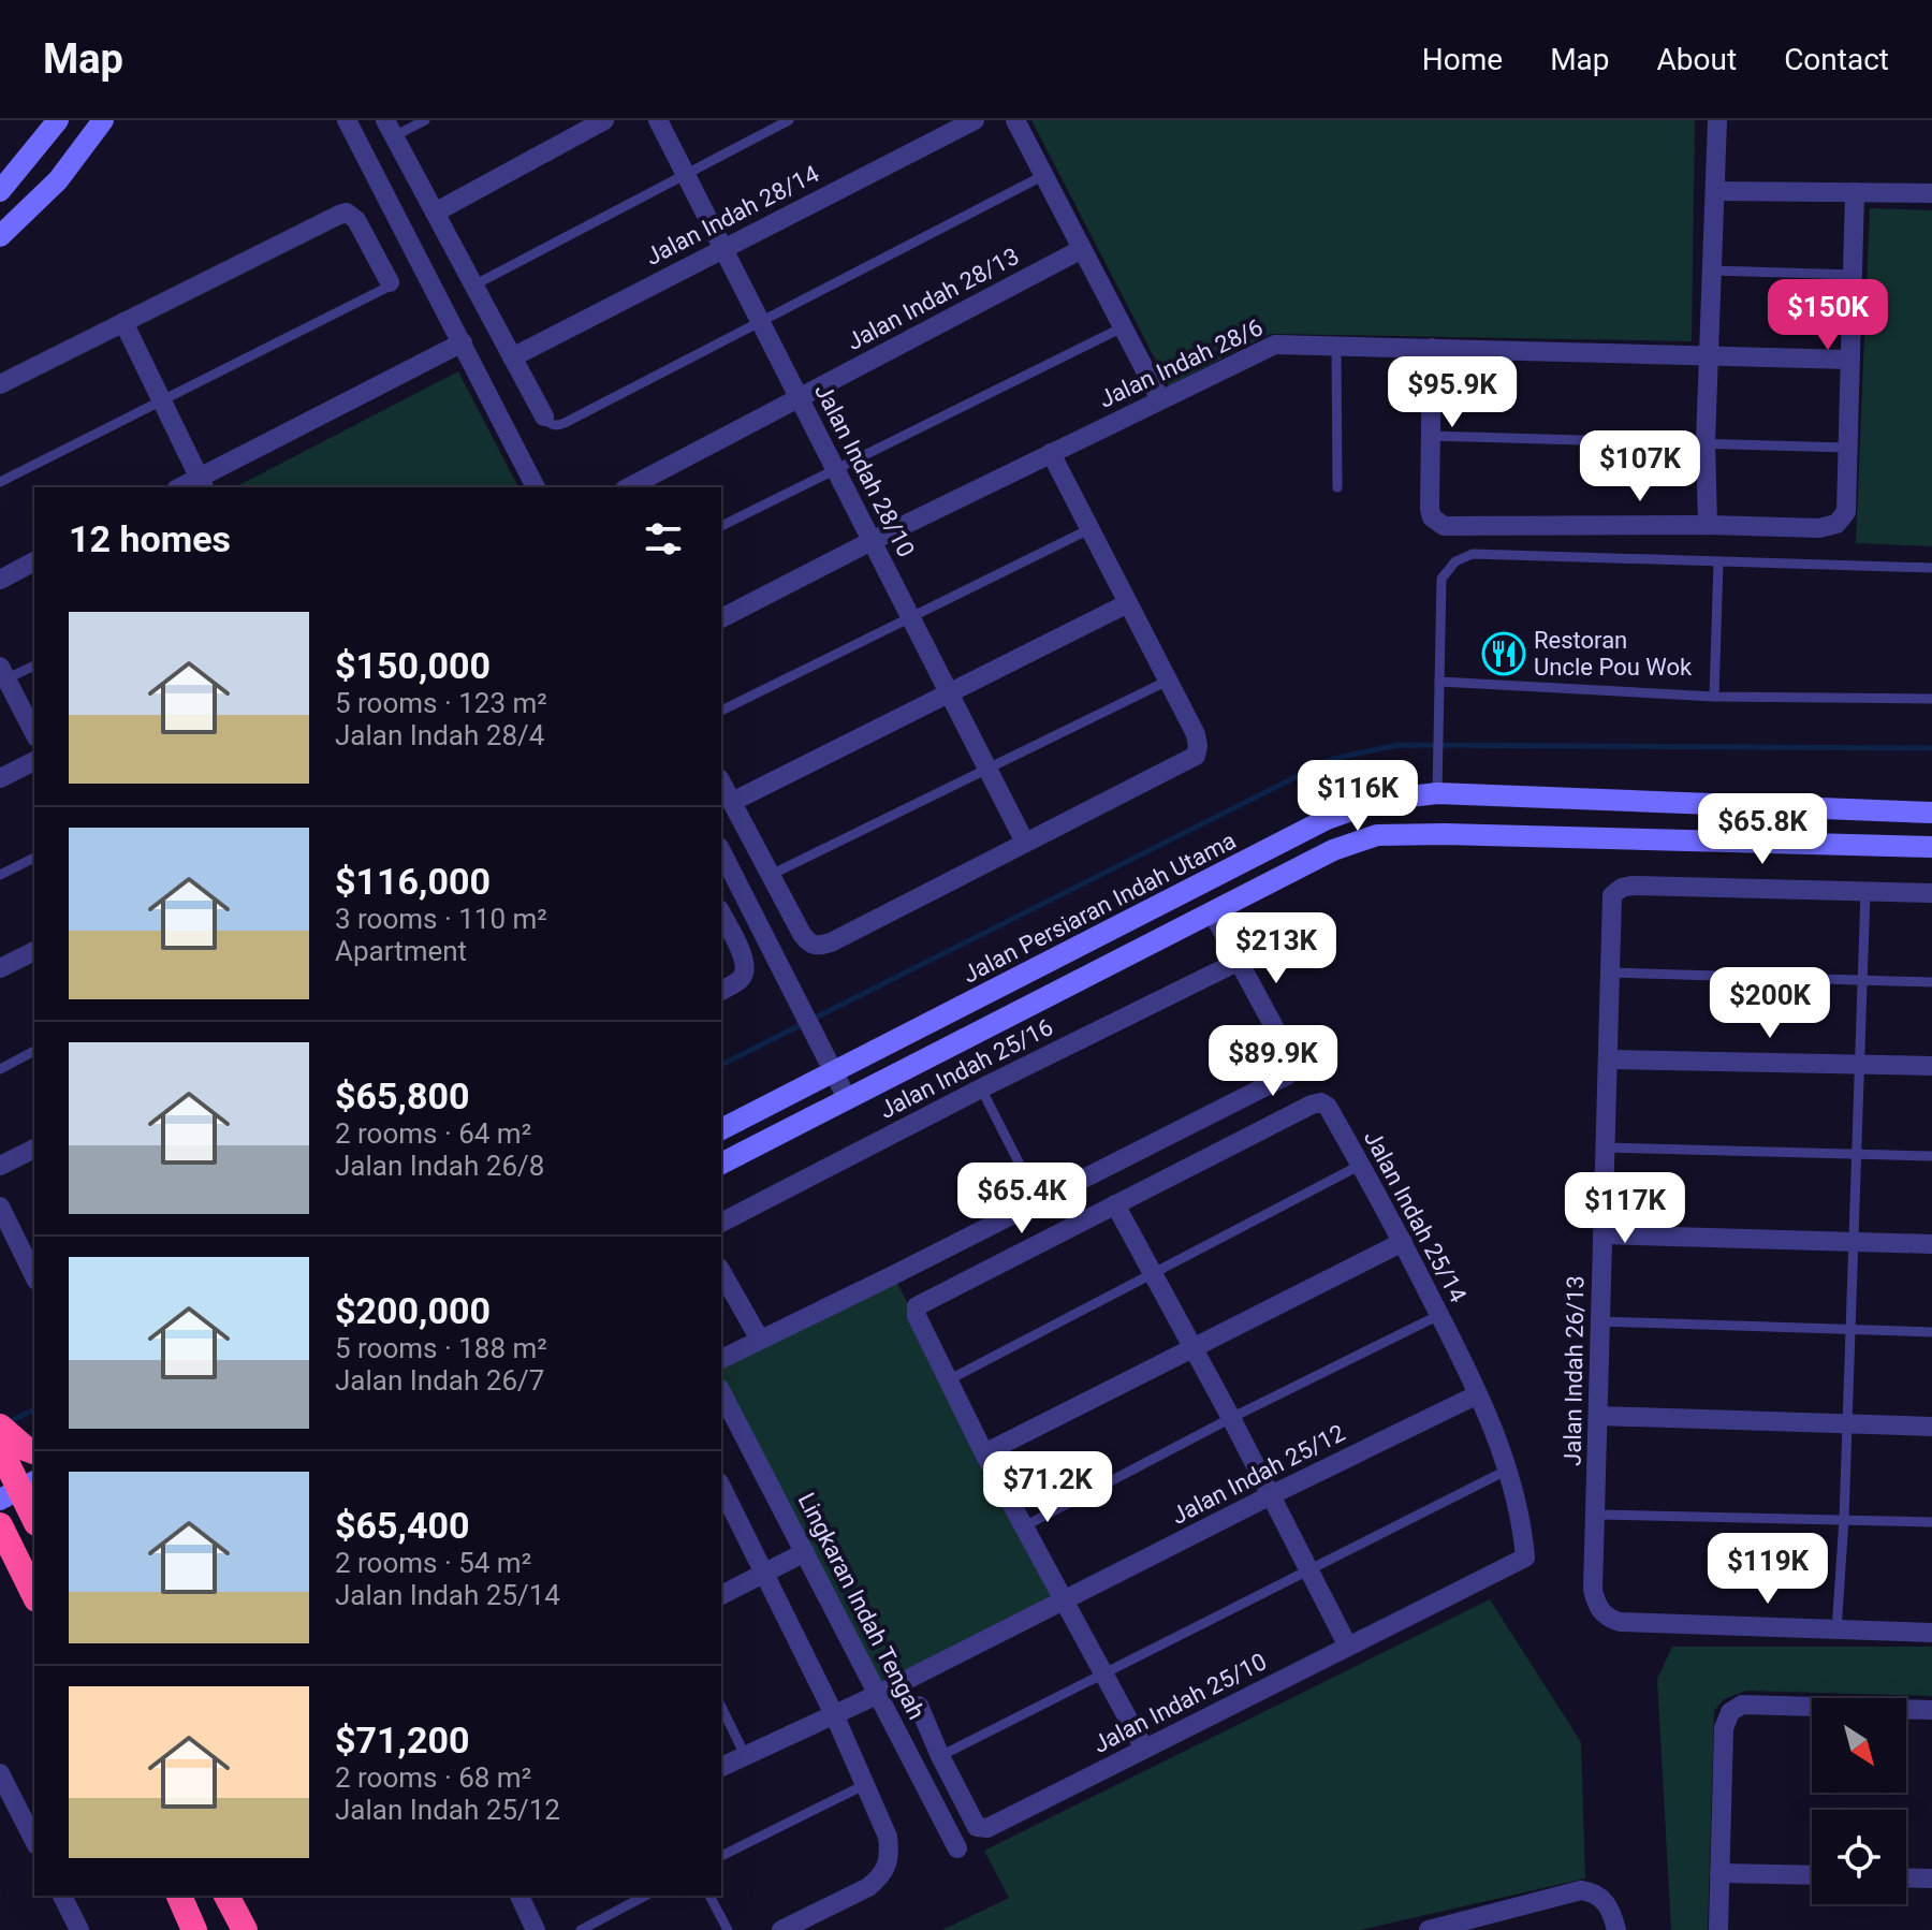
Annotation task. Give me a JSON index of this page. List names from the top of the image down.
{
  "streets": {
    "main road": ["Jalan Persiaran Indah Utama"],
    "street": [
      "Jalan Indah 28/14",
      "Jalan Indah 28/13",
      "Jalan Indah 28/6",
      "Jalan Indah 28/10",
      "Jalan Indah 25/16",
      "Jalan Indah 25/14",
      "Jalan Indah 26/13",
      "Jalan Indah 25/12",
      "Lingkaran Indah Tengah",
      "Jalan Indah 25/10"
    ]
  },
  "crossings": [
    ["Jalan Indah 28/14", "Jalan Indah 28/10"],
    ["Jalan Indah 28/13", "Jalan Indah 28/10"],
    ["Jalan Indah 28/6", "Jalan Indah 28/10"],
    ["Jalan Indah 25/14", "Jalan Indah 25/12"],
    ["Jalan Indah 25/14", "Jalan Indah 25/10"],
    ["Jalan Indah 25/12", "Lingkaran Indah Tengah"]
  ],
  "places": {
    "restaurant": ["Restoran Uncle Pou Wok"]
  },
  "north": "bottom right",
  "page": {
    "header": "Map",
    "nav": [
      "Home",
      "Map",
      "About",
      "Contact"
    ],
    "price": [
      "$150K",
      "$95.9K",
      "$107K",
      "$116K",
      "$65.8K",
      "$213K",
      "$200K",
      "$89.9K",
      "$65.4K",
      "$117K",
      "$71.2K",
      "$119K"
    ],
    "heading": "12 homes",
    "list": [
      {
        "name": "$150,000",
        "note": "5 rooms · 123 m² · Jalan Indah 28/4"
      },
      {
        "name": "$116,000",
        "note": "3 rooms · 110 m² · Apartment"
      },
      {
        "name": "$65,800",
        "note": "2 rooms · 64 m² · Jalan Indah 26/8"
      },
      {
        "name": "$200,000",
        "note": "5 rooms · 188 m² · Jalan Indah 26/7"
      },
      {
        "name": "$65,400",
        "note": "2 rooms · 54 m² · Jalan Indah 25/14"
      },
      {
        "name": "$71,200",
        "note": "2 rooms · 68 m² · Jalan Indah 25/12"
      }
    ]
  }
}
